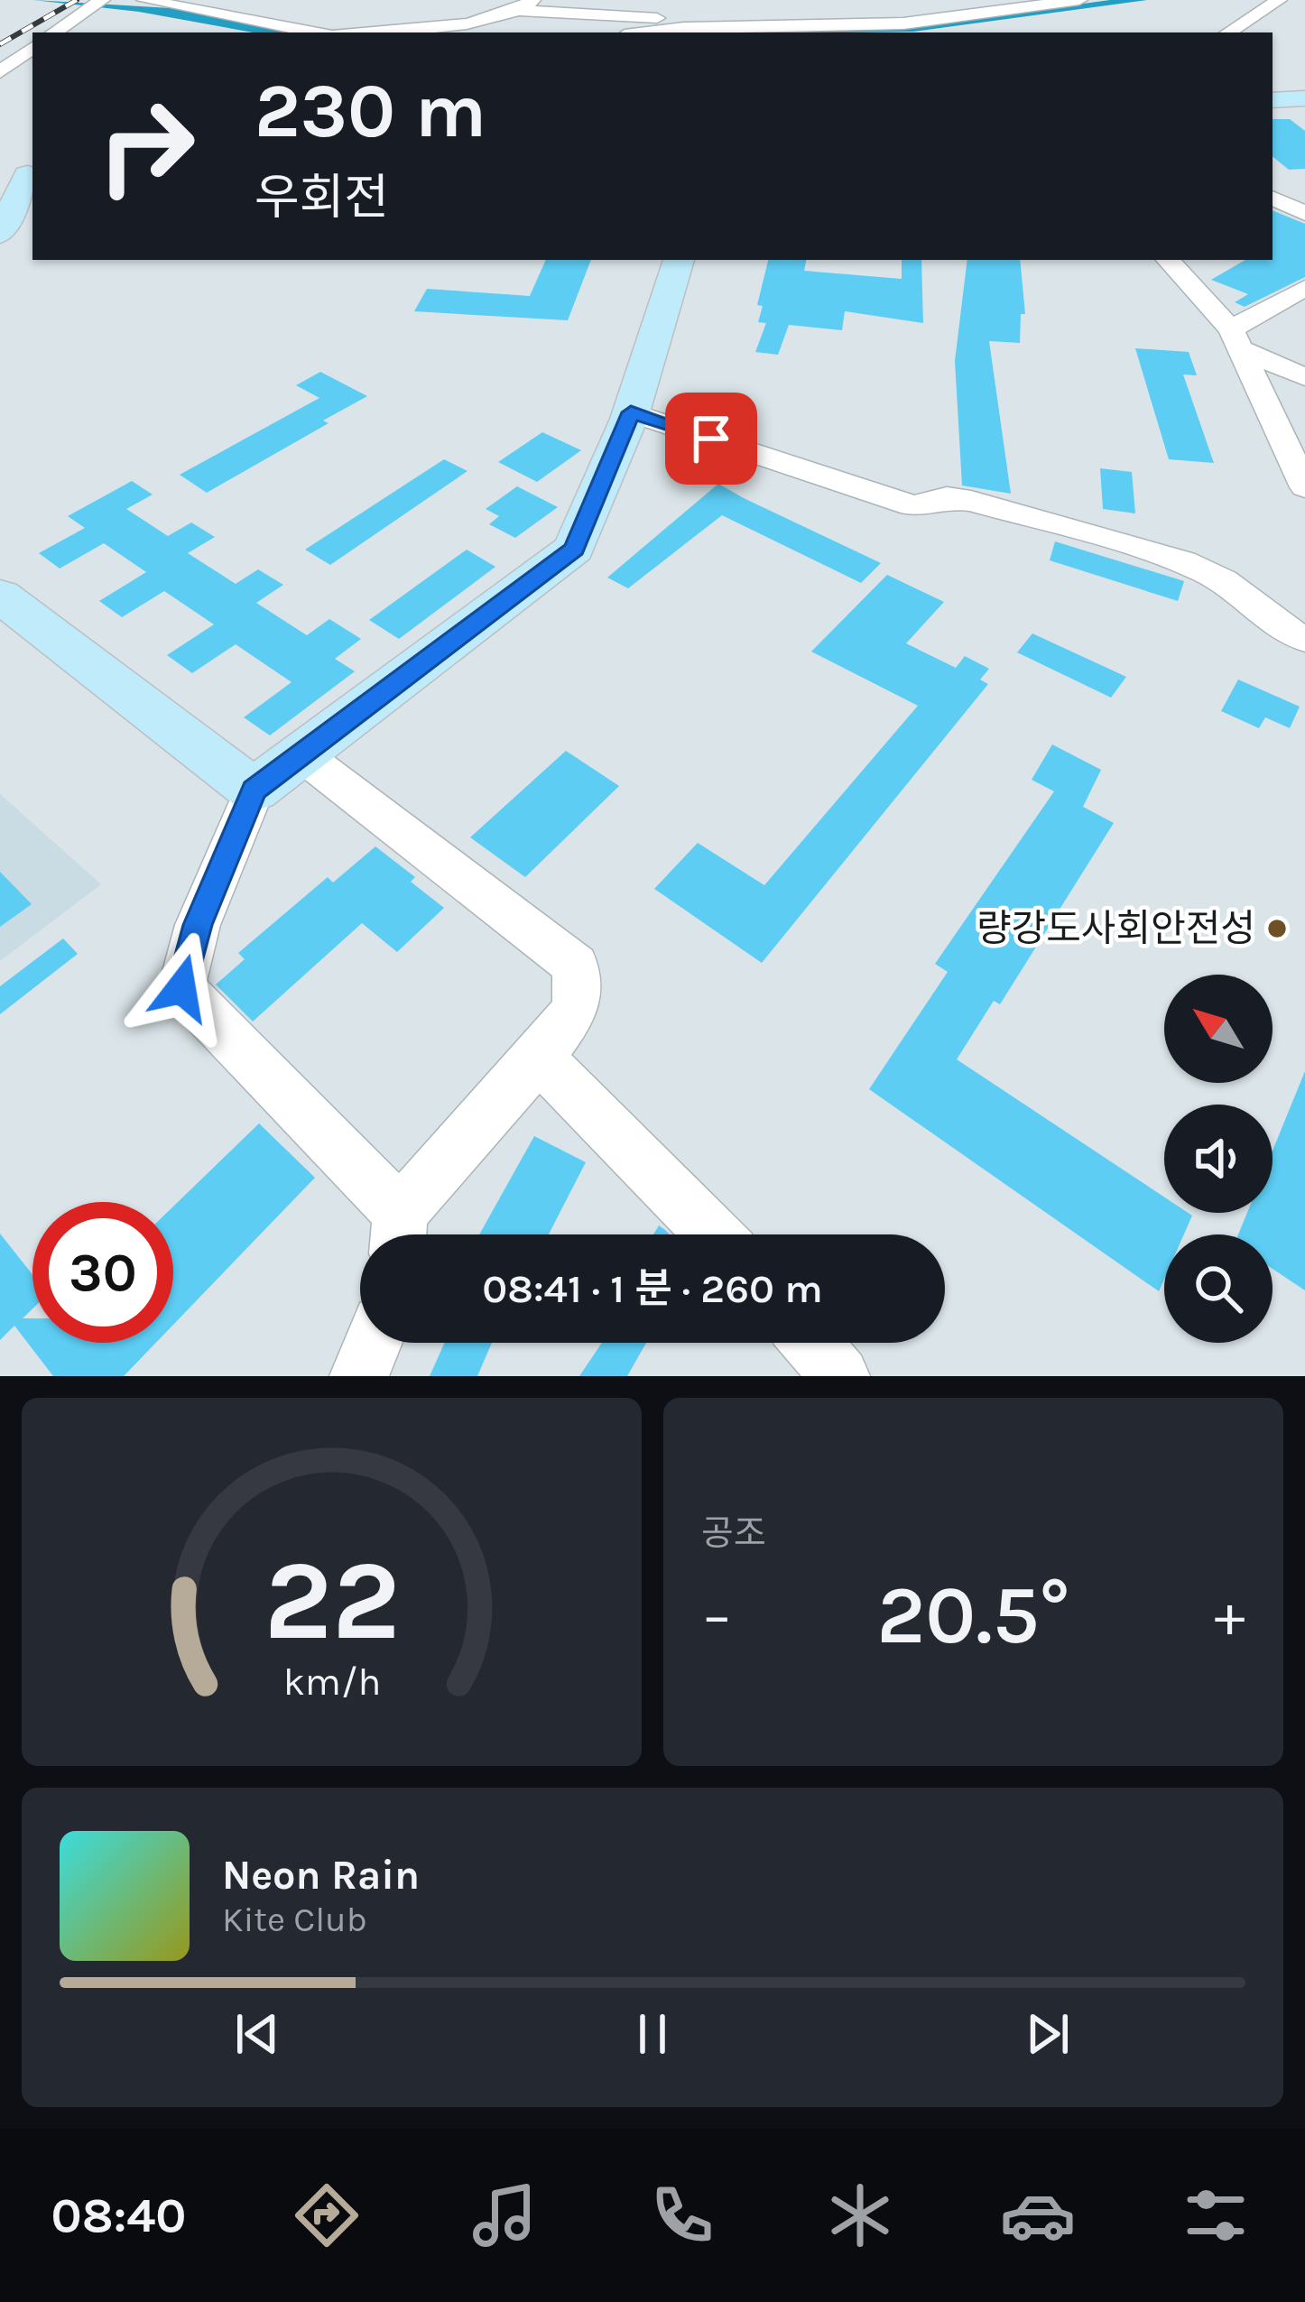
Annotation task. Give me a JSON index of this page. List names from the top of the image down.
{
  "places": ["량강도사회안전성"],
  "north": "top left",
  "page": {
    "turn": ["230 m", "우회전"],
    "limit": "30",
    "trip": "08:41 · 1 분 · 260 m",
    "tile": "공조",
    "heat": ["−", "20.5°", "+"],
    "song": ["Neon Rain", "Kite Club"],
    "tabs": "08:40",
    "gauge": ["22", "km/h"]
  }
}
